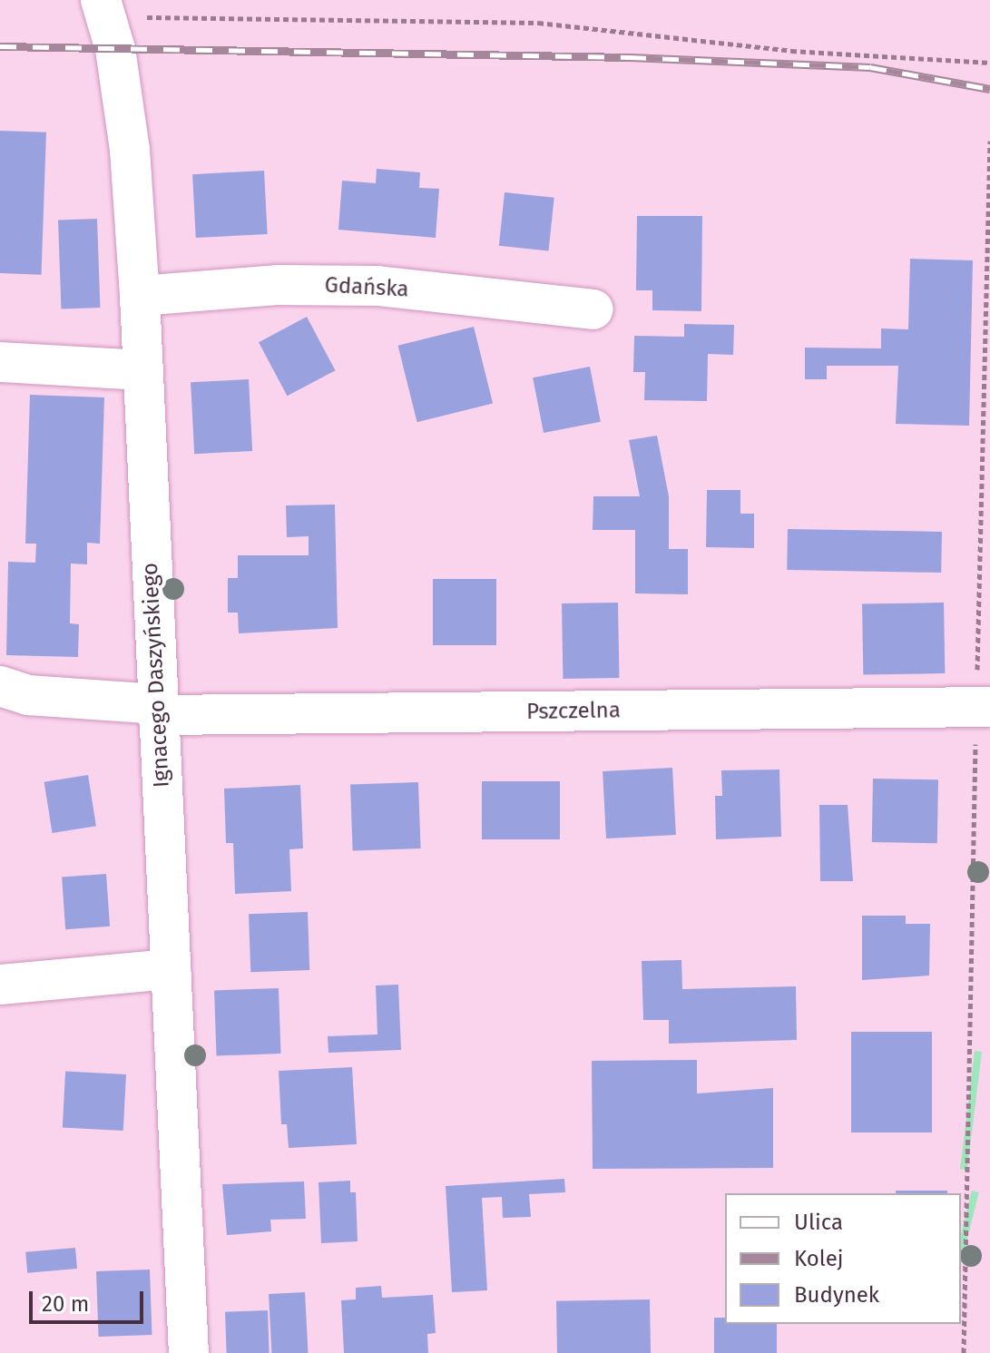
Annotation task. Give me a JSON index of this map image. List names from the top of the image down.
{
  "streets": {
    "street": ["Gdańska", "Ignacego Daszyńskiego", "Pszczelna"]
  },
  "crossings": [
    ["Gdańska", "Ignacego Daszyńskiego"],
    ["Ignacego Daszyńskiego", "Pszczelna"]
  ],
  "legend": ["Ulica", "Kolej", "Budynek"],
  "scale_bar": "20 m"
}
